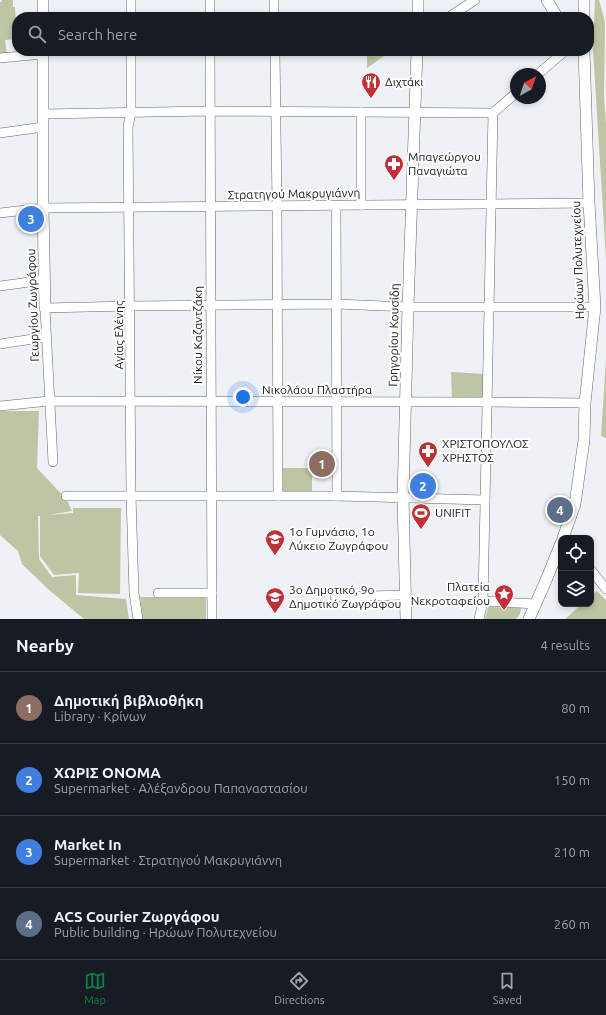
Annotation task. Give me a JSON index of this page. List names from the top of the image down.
{
  "streets": {
    "street": [
      "Στρατηγού Μακρυγιάννη",
      "Ηρώων Πολυτεχνείου",
      "Γεωργίου Ζωγράφου",
      "Αγίας Ελένης",
      "Νίκου Καζαντζάκη",
      "Γρηγορίου Κουσίδη",
      "Νικολάου Πλαστήρα"
    ]
  },
  "crossings": [
    ["Στρατηγού Μακρυγιάννη", "Ηρώων Πολυτεχνείου"],
    ["Στρατηγού Μακρυγιάννη", "Γεωργίου Ζωγράφου"],
    ["Στρατηγού Μακρυγιάννη", "Αγίας Ελένης"],
    ["Στρατηγού Μακρυγιάννη", "Νίκου Καζαντζάκη"],
    ["Στρατηγού Μακρυγιάννη", "Γρηγορίου Κουσίδη"],
    ["Ηρώων Πολυτεχνείου", "Νικολάου Πλαστήρα"],
    ["Γεωργίου Ζωγράφου", "Νικολάου Πλαστήρα"],
    ["Αγίας Ελένης", "Νικολάου Πλαστήρα"],
    ["Νίκου Καζαντζάκη", "Νικολάου Πλαστήρα"],
    ["Γρηγορίου Κουσίδη", "Νικολάου Πλαστήρα"]
  ],
  "places": {
    "restaurant": ["Διχτάκι"],
    "pharmacy": ["Μπαγεώργου Παναγιώτα", "ΧΡΙΣΤΟΠΟΥΛΟΣ ΧΡΗΣΤΟΣ"],
    "sports": ["UNIFIT"],
    "school or university": ["1ο Γυμνάσιο, 1ο Λύκειο Ζωγράφου", "3ο Δημοτικό, 9ο Δημοτικό Ζωγράφου"],
    "place": ["Πλατεία Νεκροταφείου"]
  },
  "north": "top right",
  "page": {
    "search": "Search here",
    "pins": [
      "3",
      "1",
      "2",
      "4"
    ],
    "heading": ["Nearby", "4 results"],
    "list": [
      {
        "mark": "1",
        "name": "Δημοτική βιβλιοθήκη",
        "note": "Library · Κρίνων",
        "value": "80 m"
      },
      {
        "mark": "2",
        "name": "ΧΩΡΙΣ ΟΝΟΜΑ",
        "note": "Supermarket · Αλέξανδρου Παπαναστασίου",
        "value": "150 m"
      },
      {
        "mark": "3",
        "name": "Market In",
        "note": "Supermarket · Στρατηγού Μακρυγιάννη",
        "value": "210 m"
      },
      {
        "mark": "4",
        "name": "ACS Courier Ζωργάφου",
        "note": "Public building · Ηρώων Πολυτεχνείου",
        "value": "260 m"
      }
    ],
    "nav": ["Map", "Directions", "Saved"]
  }
}
